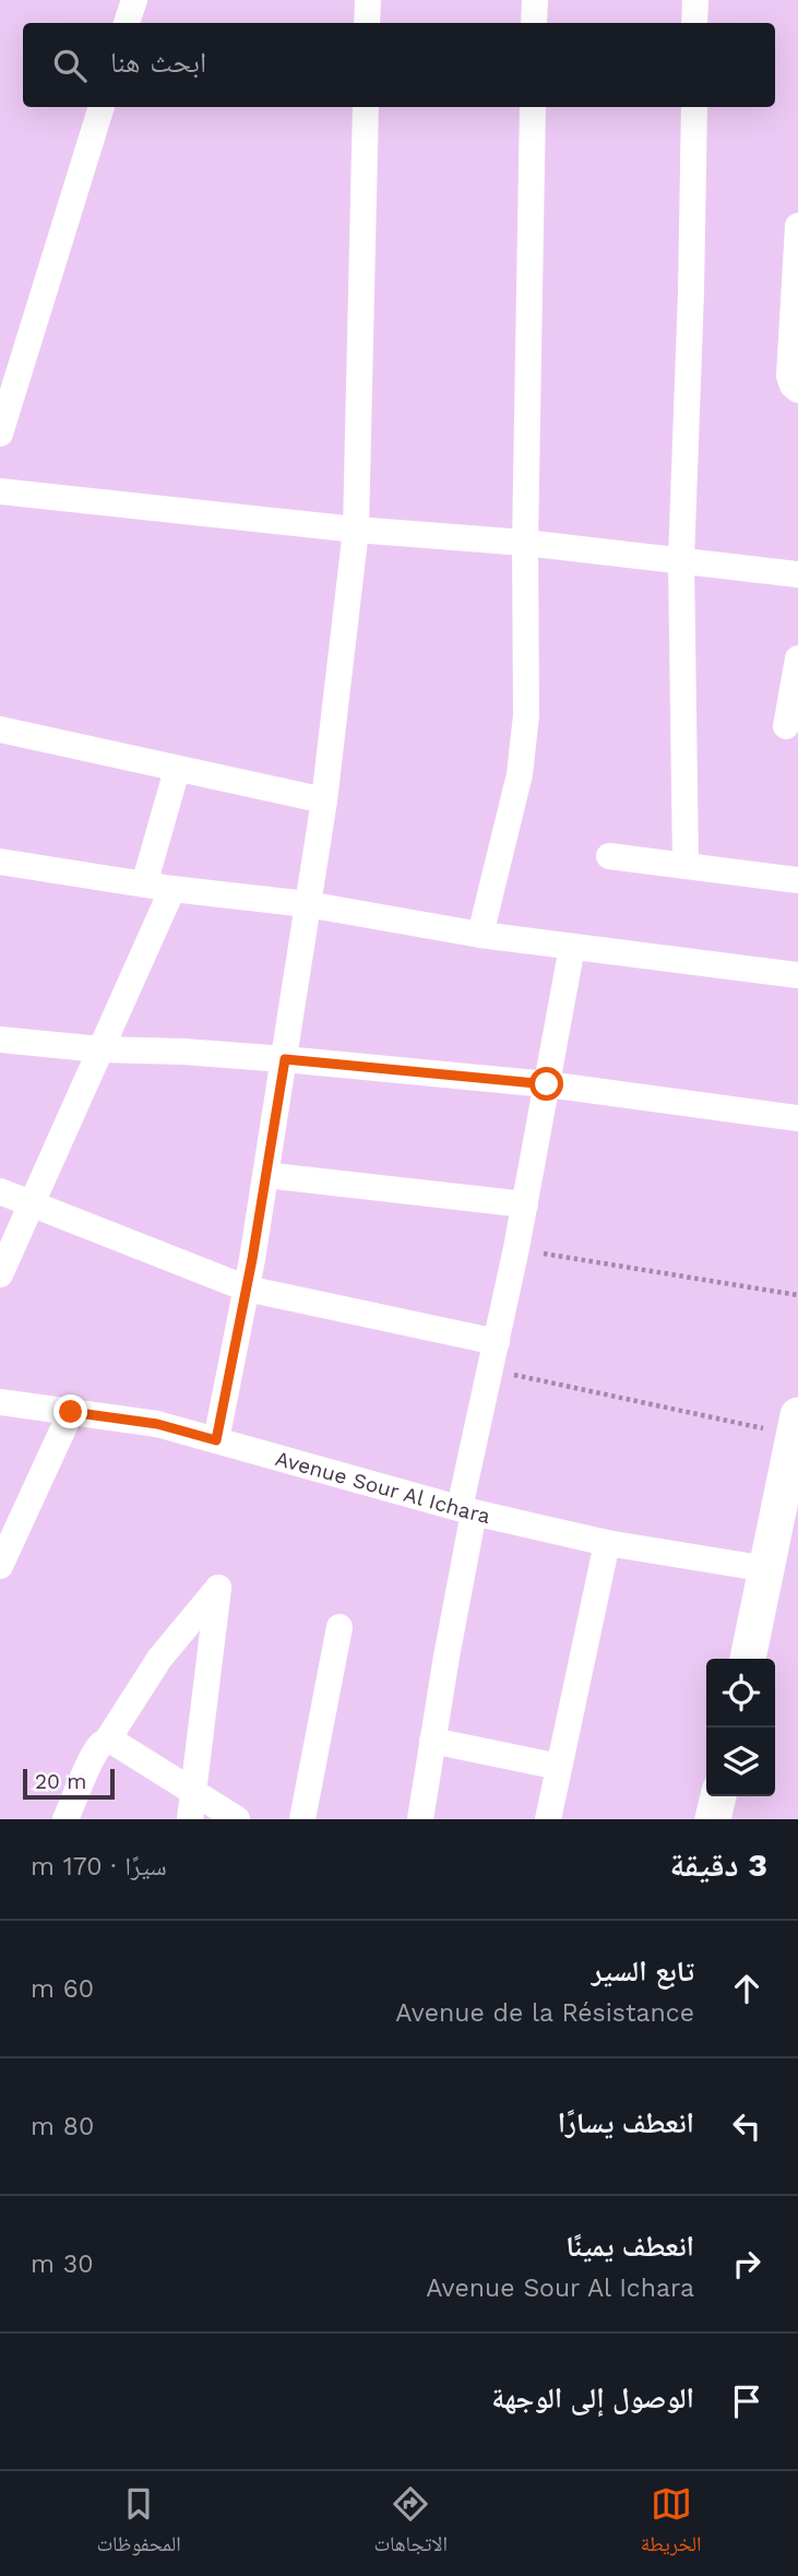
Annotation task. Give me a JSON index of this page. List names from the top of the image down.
{
  "streets": {
    "street": ["Avenue Sour Al Ichara"]
  },
  "scale_bar": "20 m",
  "page": {
    "search": "ابحث هنا",
    "scale": "20 m",
    "heading": ["3 دقيقة", "سيرًا · 170 m"],
    "list": [
      ["تابع السير", "Avenue de la Résistance", "60 m"],
      ["انعطف يسارًا", "80 m"],
      ["انعطف يمينًا", "Avenue Sour Al Ichara", "30 m"],
      "الوصول إلى الوجهة"
    ],
    "nav": ["الخريطة", "الاتجاهات", "المحفوظات"]
  }
}
